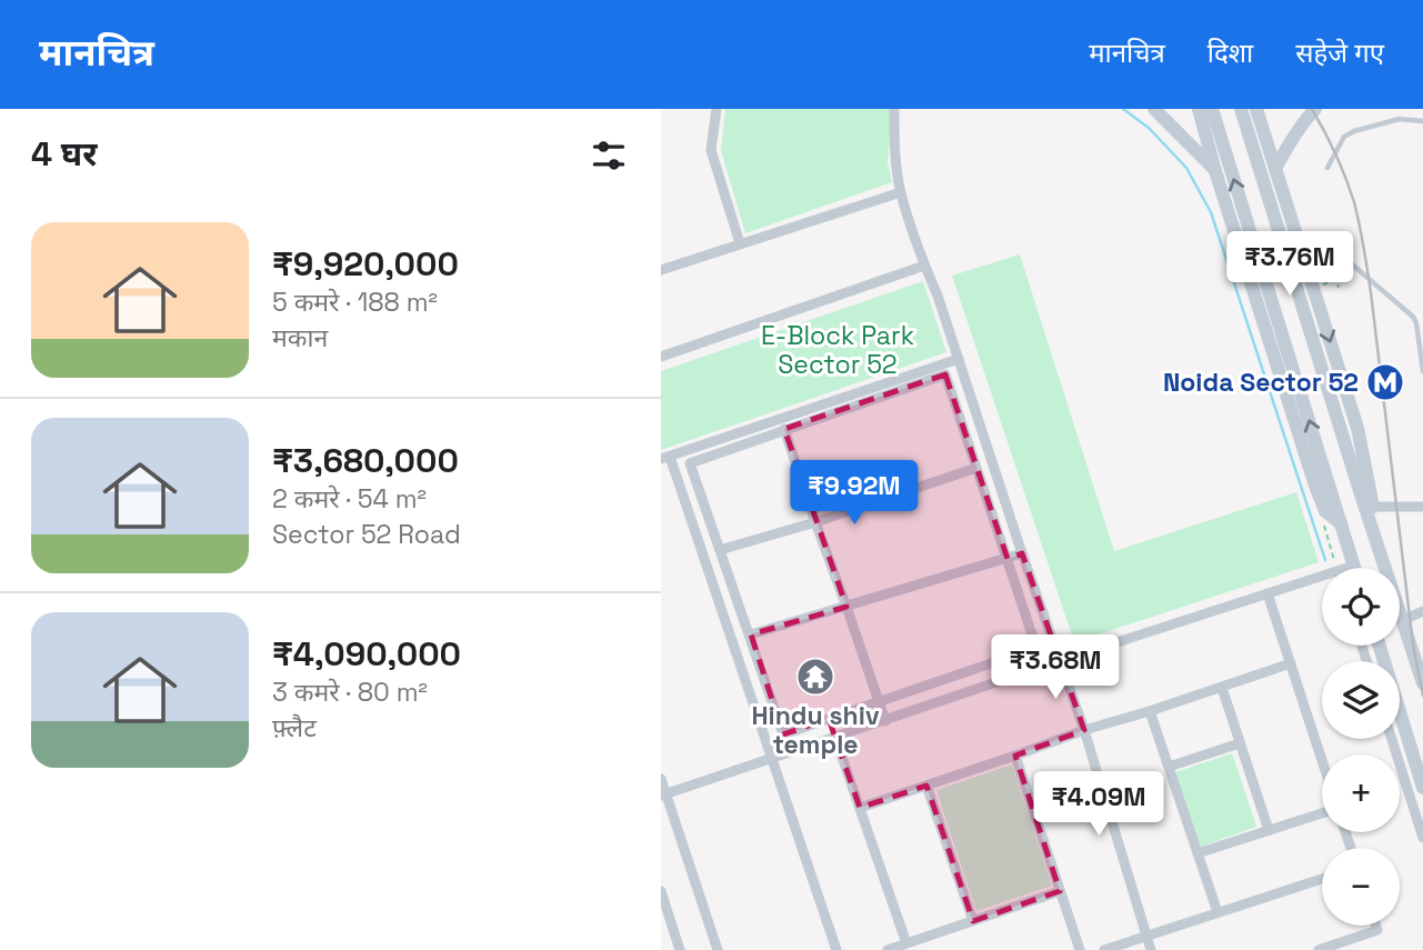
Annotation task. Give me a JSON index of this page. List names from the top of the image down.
{
  "parks": ["E-Block Park Sector 52"],
  "places": {
    "metro station": ["Noida Sector 52"],
    "temple": ["Hindu shiv temple"]
  },
  "page": {
    "header": "मानचित्र",
    "nav": ["मानचित्र", "दिशा", "सहेजे गए"],
    "heading": "4 घर",
    "list": [
      {
        "name": "₹9,920,000",
        "note": "5 कमरे · 188 m² · मकान"
      },
      {
        "name": "₹3,680,000",
        "note": "2 कमरे · 54 m² · Sector 52 Road"
      },
      {
        "name": "₹4,090,000",
        "note": "3 कमरे · 80 m² · फ़्लैट"
      }
    ],
    "price": [
      "₹3.76M",
      "₹9.92M",
      "₹3.68M",
      "₹4.09M"
    ],
    "map_buttons": ["+", "−"]
  }
}
